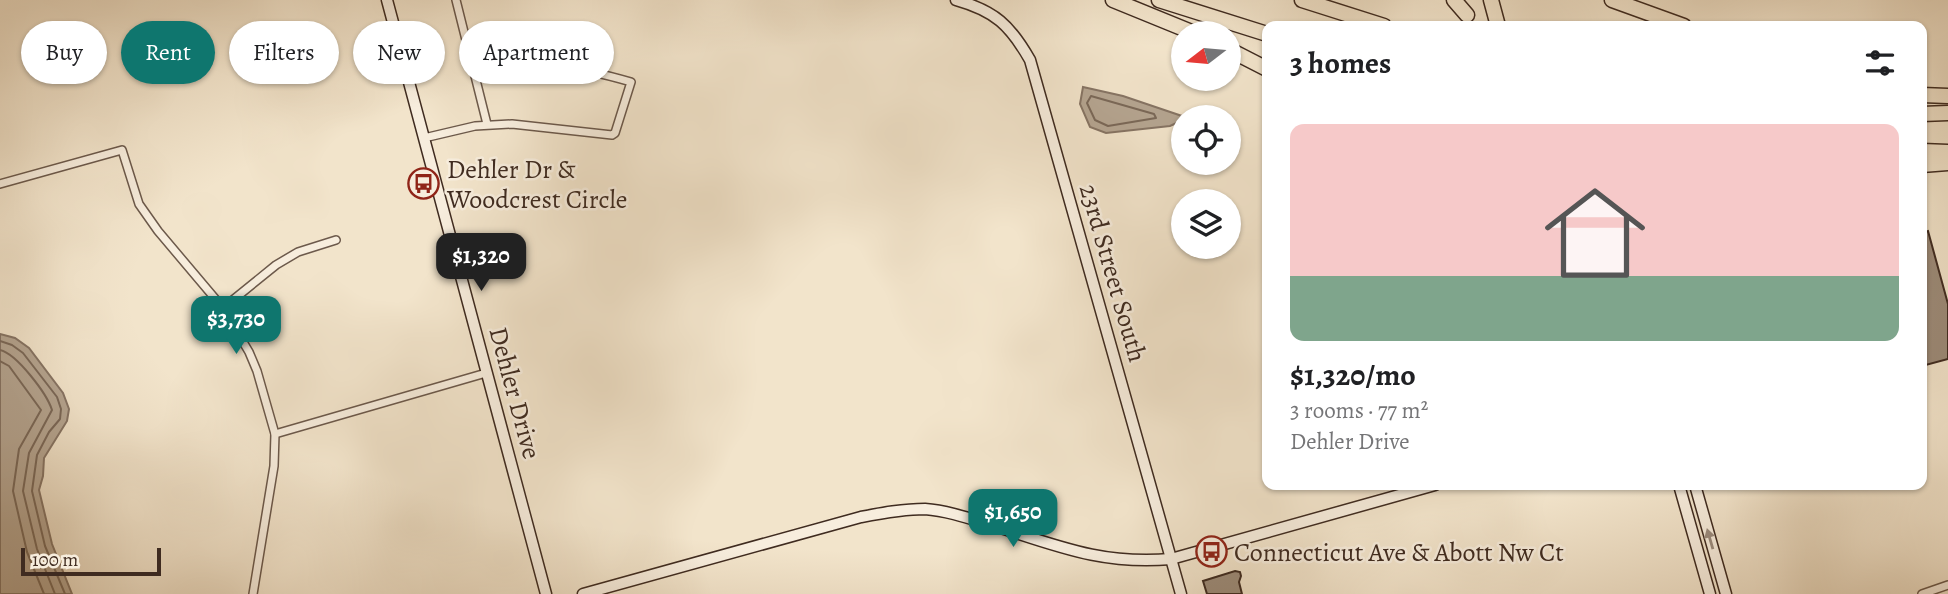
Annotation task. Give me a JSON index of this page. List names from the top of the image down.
{
  "streets": {
    "street": ["23rd Street South", "Dehler Drive"]
  },
  "places": {
    "bus stop": ["Dehler Dr & Woodcrest Circle", "Connecticut Ave & Abott Nw Ct"]
  },
  "scale_bar": "100 m",
  "north": "left",
  "page": {
    "chip": [
      "Buy",
      "Rent",
      "Filters",
      "New",
      "Apartment"
    ],
    "heading": "3 homes",
    "list": [
      {
        "name": "$1,320/mo",
        "note": "3 rooms · 77 m² · Dehler Drive"
      }
    ],
    "price": ["$1,320", "$3,730", "$1,650"],
    "scale": "100 m"
  }
}
